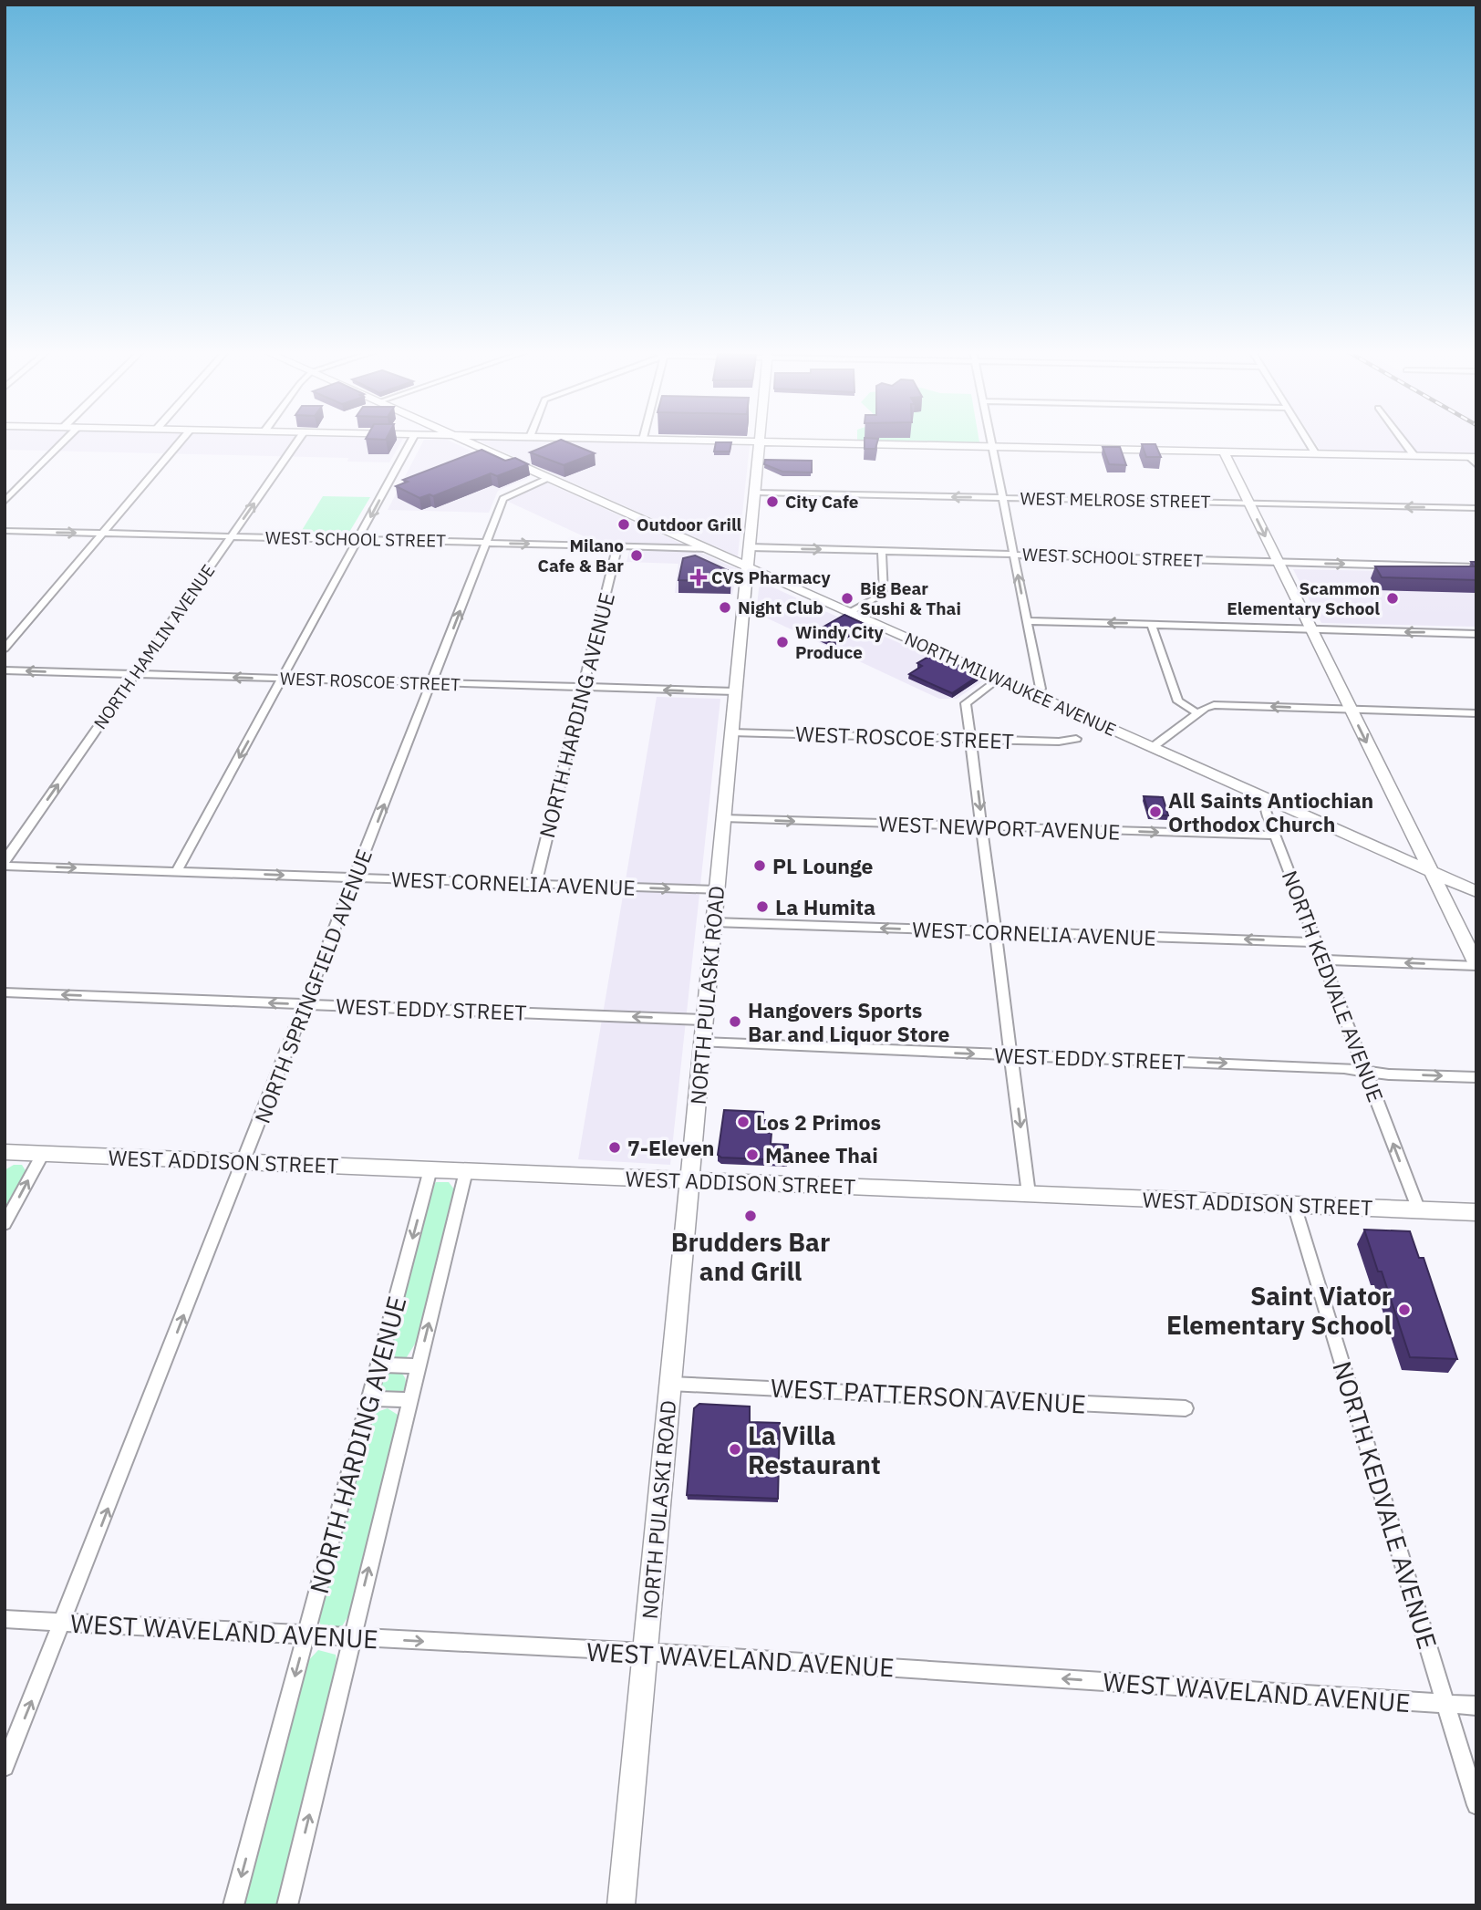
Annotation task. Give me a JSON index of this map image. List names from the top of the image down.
{
  "streets": {
    "main road": ["NORTH MILWAUKEE AVENUE", "NORTH PULASKI ROAD", "WEST ADDISON STREET"],
    "street": [
      "WEST MELROSE STREET",
      "WEST SCHOOL STREET",
      "NORTH HAMLIN AVENUE",
      "WEST ROSCOE STREET",
      "NORTH HARDING AVENUE",
      "WEST NEWPORT AVENUE",
      "WEST CORNELIA AVENUE",
      "NORTH SPRINGFIELD AVENUE",
      "NORTH KEDVALE AVENUE",
      "WEST EDDY STREET",
      "WEST PATTERSON AVENUE",
      "WEST WAVELAND AVENUE"
    ]
  },
  "crossings": [
    ["WEST MELROSE STREET", "NORTH PULASKI ROAD"],
    ["WEST SCHOOL STREET", "NORTH HAMLIN AVENUE"],
    ["WEST SCHOOL STREET", "NORTH MILWAUKEE AVENUE"],
    ["WEST SCHOOL STREET", "NORTH HARDING AVENUE"],
    ["WEST SCHOOL STREET", "NORTH SPRINGFIELD AVENUE"],
    ["WEST SCHOOL STREET", "NORTH PULASKI ROAD"],
    ["NORTH HAMLIN AVENUE", "WEST ROSCOE STREET"],
    ["NORTH HAMLIN AVENUE", "WEST CORNELIA AVENUE"],
    ["WEST ROSCOE STREET", "NORTH HARDING AVENUE"],
    ["WEST ROSCOE STREET", "NORTH SPRINGFIELD AVENUE"],
    ["WEST ROSCOE STREET", "NORTH PULASKI ROAD"],
    ["NORTH MILWAUKEE AVENUE", "NORTH SPRINGFIELD AVENUE"],
    ["NORTH MILWAUKEE AVENUE", "NORTH KEDVALE AVENUE"],
    ["NORTH MILWAUKEE AVENUE", "NORTH PULASKI ROAD"],
    ["NORTH HARDING AVENUE", "WEST CORNELIA AVENUE"],
    ["NORTH HARDING AVENUE", "WEST ADDISON STREET"],
    ["NORTH HARDING AVENUE", "WEST WAVELAND AVENUE"],
    ["WEST NEWPORT AVENUE", "NORTH KEDVALE AVENUE"],
    ["WEST NEWPORT AVENUE", "NORTH PULASKI ROAD"],
    ["WEST CORNELIA AVENUE", "NORTH SPRINGFIELD AVENUE"],
    ["WEST CORNELIA AVENUE", "NORTH KEDVALE AVENUE"],
    ["WEST CORNELIA AVENUE", "NORTH PULASKI ROAD"],
    ["NORTH SPRINGFIELD AVENUE", "WEST EDDY STREET"],
    ["NORTH SPRINGFIELD AVENUE", "WEST ADDISON STREET"],
    ["NORTH SPRINGFIELD AVENUE", "WEST WAVELAND AVENUE"],
    ["NORTH KEDVALE AVENUE", "WEST EDDY STREET"],
    ["NORTH KEDVALE AVENUE", "WEST ADDISON STREET"],
    ["NORTH KEDVALE AVENUE", "WEST WAVELAND AVENUE"],
    ["NORTH PULASKI ROAD", "WEST EDDY STREET"],
    ["NORTH PULASKI ROAD", "WEST ADDISON STREET"],
    ["NORTH PULASKI ROAD", "WEST PATTERSON AVENUE"],
    ["NORTH PULASKI ROAD", "WEST WAVELAND AVENUE"]
  ],
  "one_way": [
    "WEST MELROSE STREET",
    "NORTH HAMLIN AVENUE",
    "WEST ROSCOE STREET",
    "WEST NEWPORT AVENUE",
    "NORTH SPRINGFIELD AVENUE"
  ],
  "places": {
    "other": [
      "City Cafe",
      "Outdoor Grill",
      "Milano Cafe & Bar",
      "Big Bear Sushi & Thai",
      "Scammon Elementary School",
      "Night Club",
      "Windy City Produce",
      "All Saints Antiochian Orthodox Church",
      "PL Lounge",
      "La Humita",
      "Hangovers Sports Bar and Liquor Store",
      "Los 2 Primos",
      "7-Eleven",
      "Manee Thai",
      "Brudders Bar and Grill",
      "Saint Viator Elementary School",
      "La Villa Restaurant"
    ],
    "health": ["CVS Pharmacy"]
  }
}
